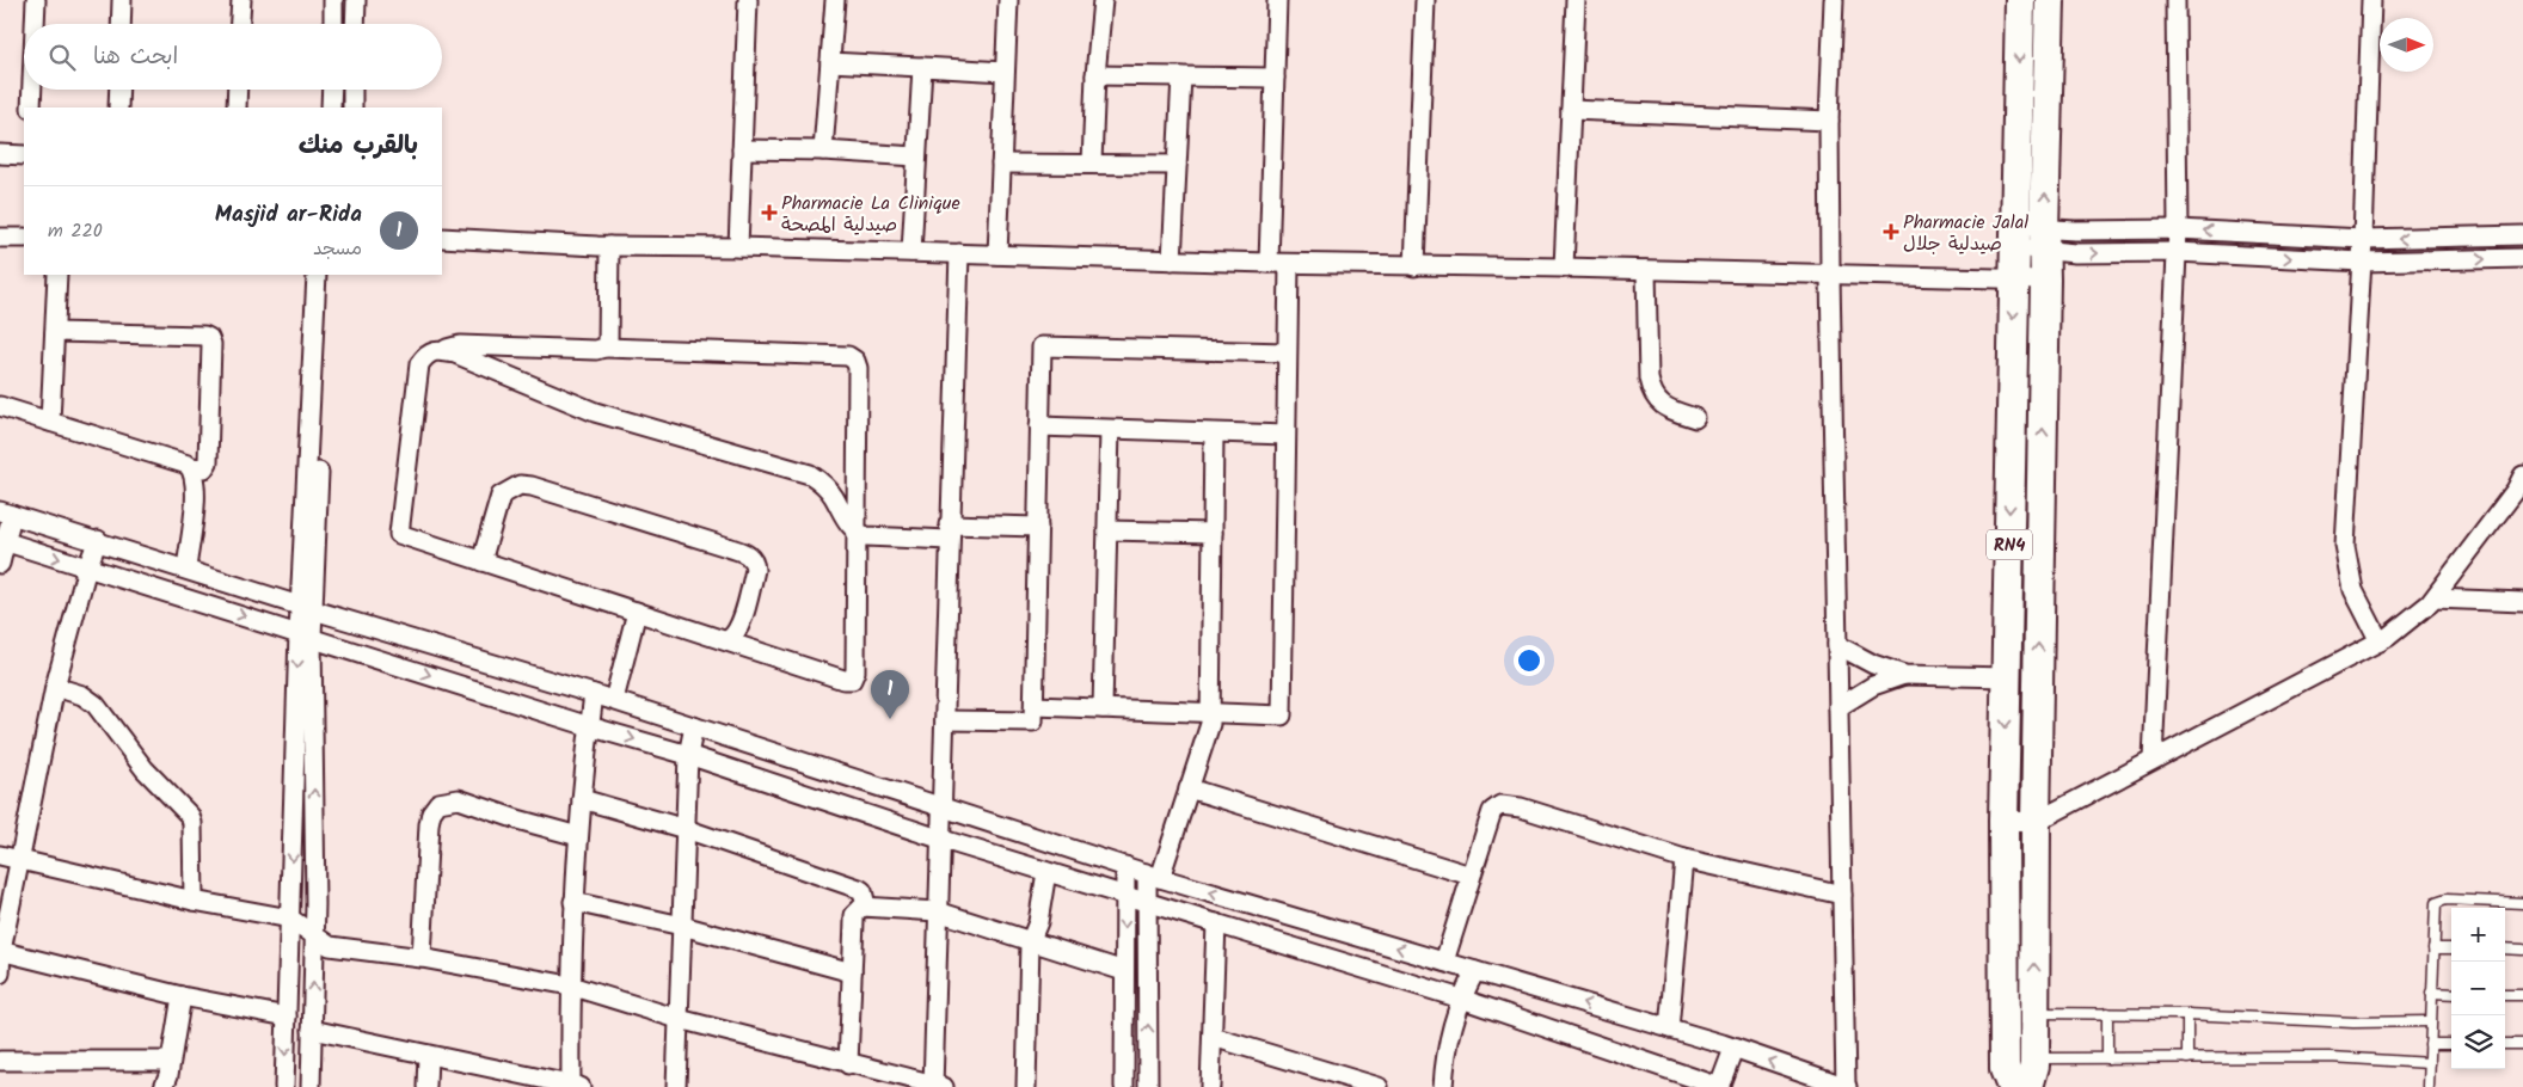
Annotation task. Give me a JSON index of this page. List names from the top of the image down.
{
  "streets": {
    "main road": ["RN4"]
  },
  "places": {
    "health": ["Pharmacie La Clinique صيدلية المصحة", "Pharmacie Jalal صيدلية جلال"]
  },
  "north": "right",
  "page": {
    "search": "ابحث هنا",
    "heading": "بالقرب منك",
    "list": [
      {
        "mark": "1",
        "name": "Masjid ar-Rida",
        "note": "مسجد",
        "value": "220 m"
      }
    ],
    "pins": "1",
    "map_buttons": ["+", "−"]
  }
}
